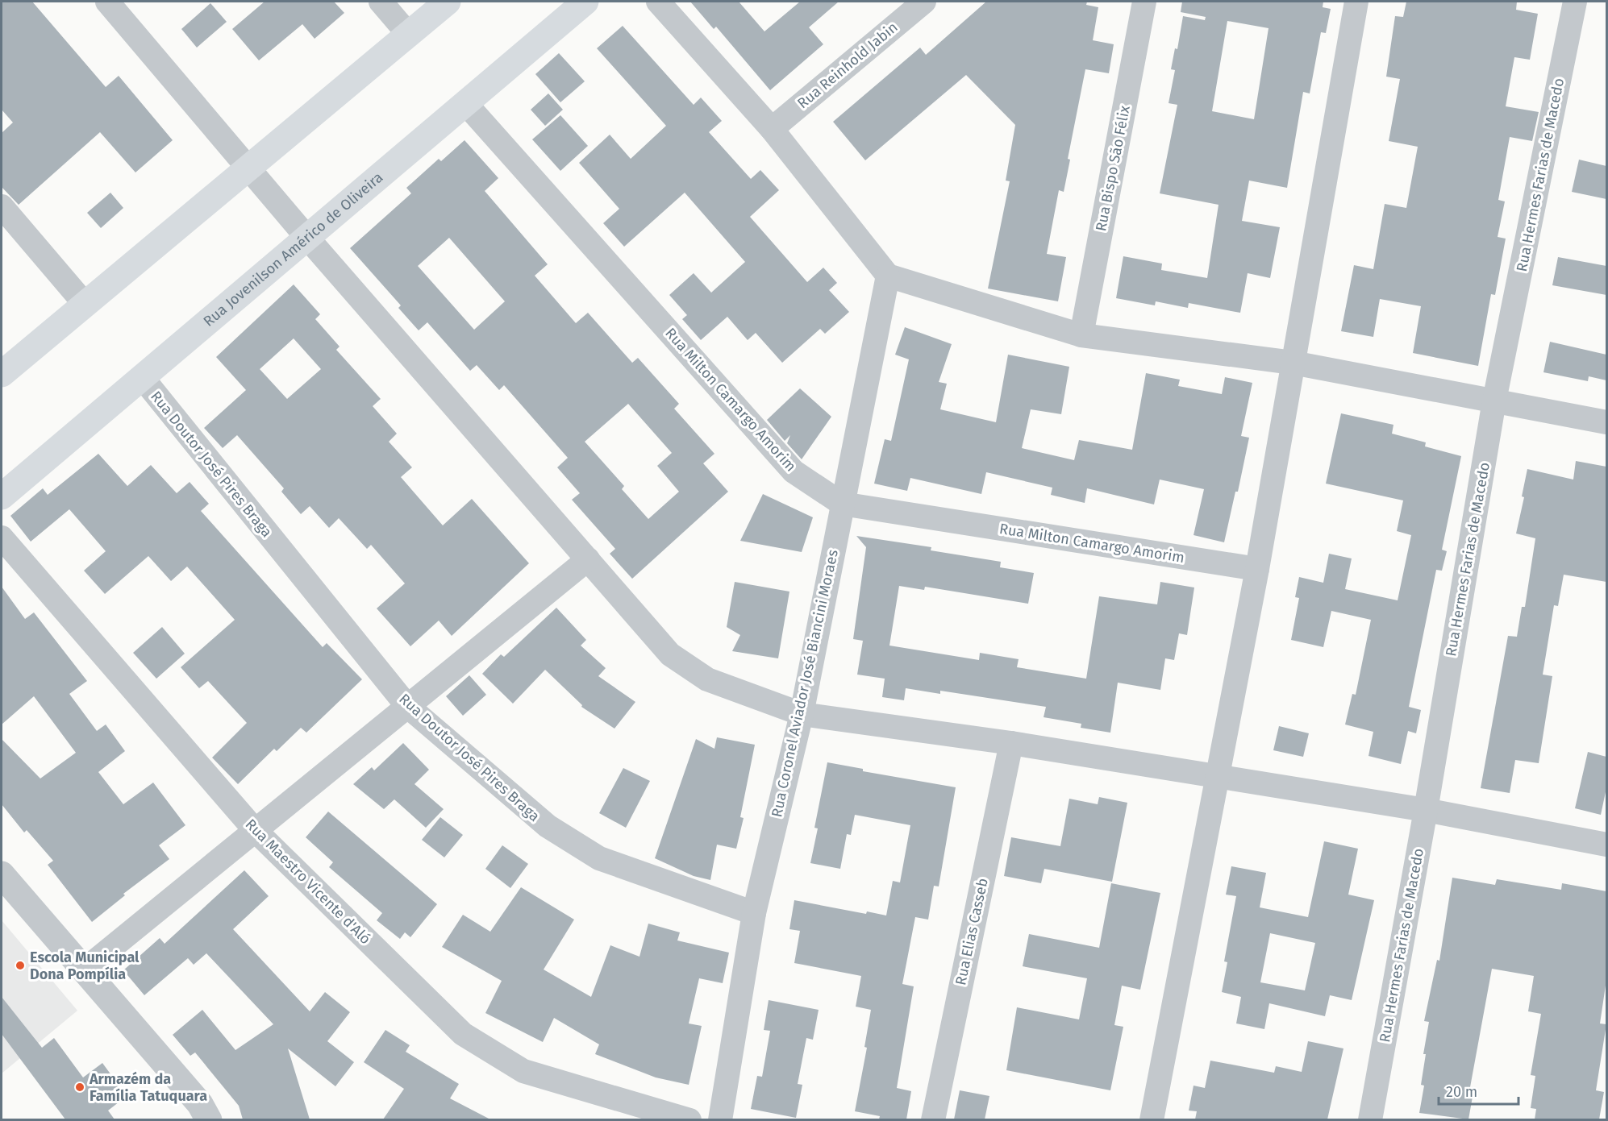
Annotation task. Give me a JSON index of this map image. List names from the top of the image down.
{
  "streets": {
    "main road": ["Rua Jovenilson Américo de Oliveira"],
    "street": [
      "Rua Reinhold Jabin",
      "Rua Bispo São Félix",
      "Rua Hermes Farias de Macedo",
      "Rua Milton Camargo Amorim",
      "Rua Doutor José Pires Braga",
      "Rua Coronel Aviador José Biancini Moraes",
      "Rua Maestro Vicente d'Aló",
      "Rua Elias Casseb"
    ]
  },
  "crossings": [
    ["Rua Jovenilson Américo de Oliveira", "Rua Milton Camargo Amorim"],
    ["Rua Jovenilson Américo de Oliveira", "Rua Doutor José Pires Braga"],
    ["Rua Milton Camargo Amorim", "Rua Coronel Aviador José Biancini Moraes"],
    ["Rua Doutor José Pires Braga", "Rua Coronel Aviador José Biancini Moraes"]
  ],
  "places": ["Escola Municipal Dona Pompília", "Armazém da Família Tatuquara"],
  "scale_bar": "20 m"
}
